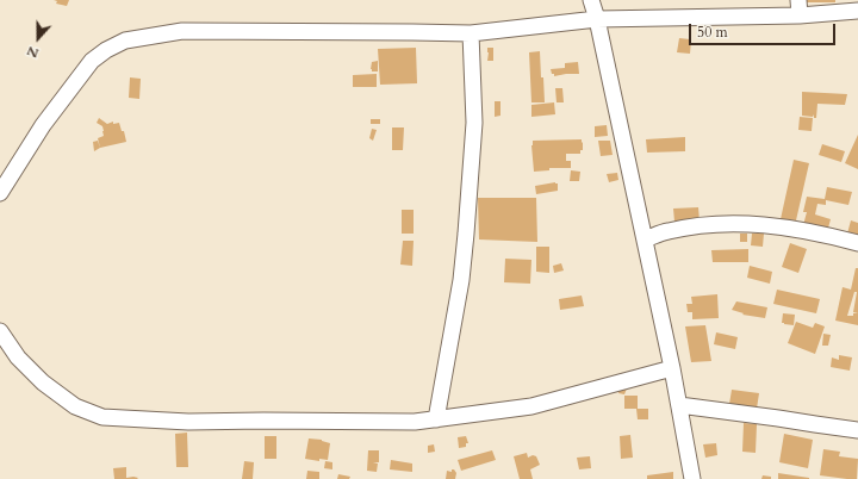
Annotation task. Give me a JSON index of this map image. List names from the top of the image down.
{
  "scale_bar": "50 m",
  "north": "bottom"
}
